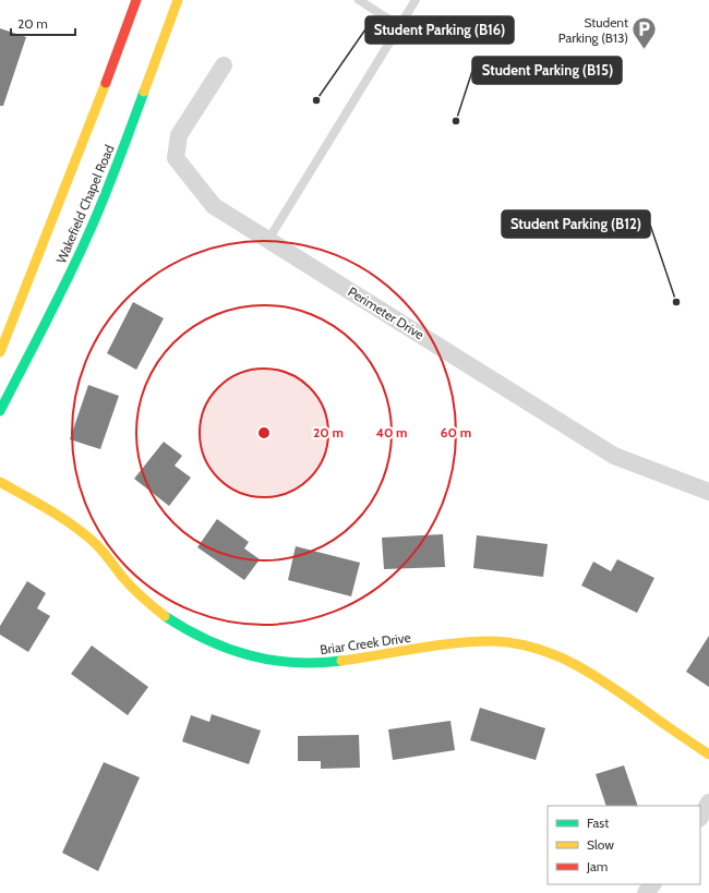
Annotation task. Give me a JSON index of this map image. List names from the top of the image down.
{
  "streets": {
    "main road": ["Wakefield Chapel Road", "Briar Creek Drive"],
    "street": ["Perimeter Drive"]
  },
  "places": {
    "parking": ["Student Parking (B13)"],
    "other": ["Student Parking (B16)", "Student Parking (B15)", "Student Parking (B12)"]
  },
  "legend": ["Fast", "Slow", "Jam"],
  "scale_bar": "20 m",
  "rings": ["20 m", "40 m", "60 m"]
}
